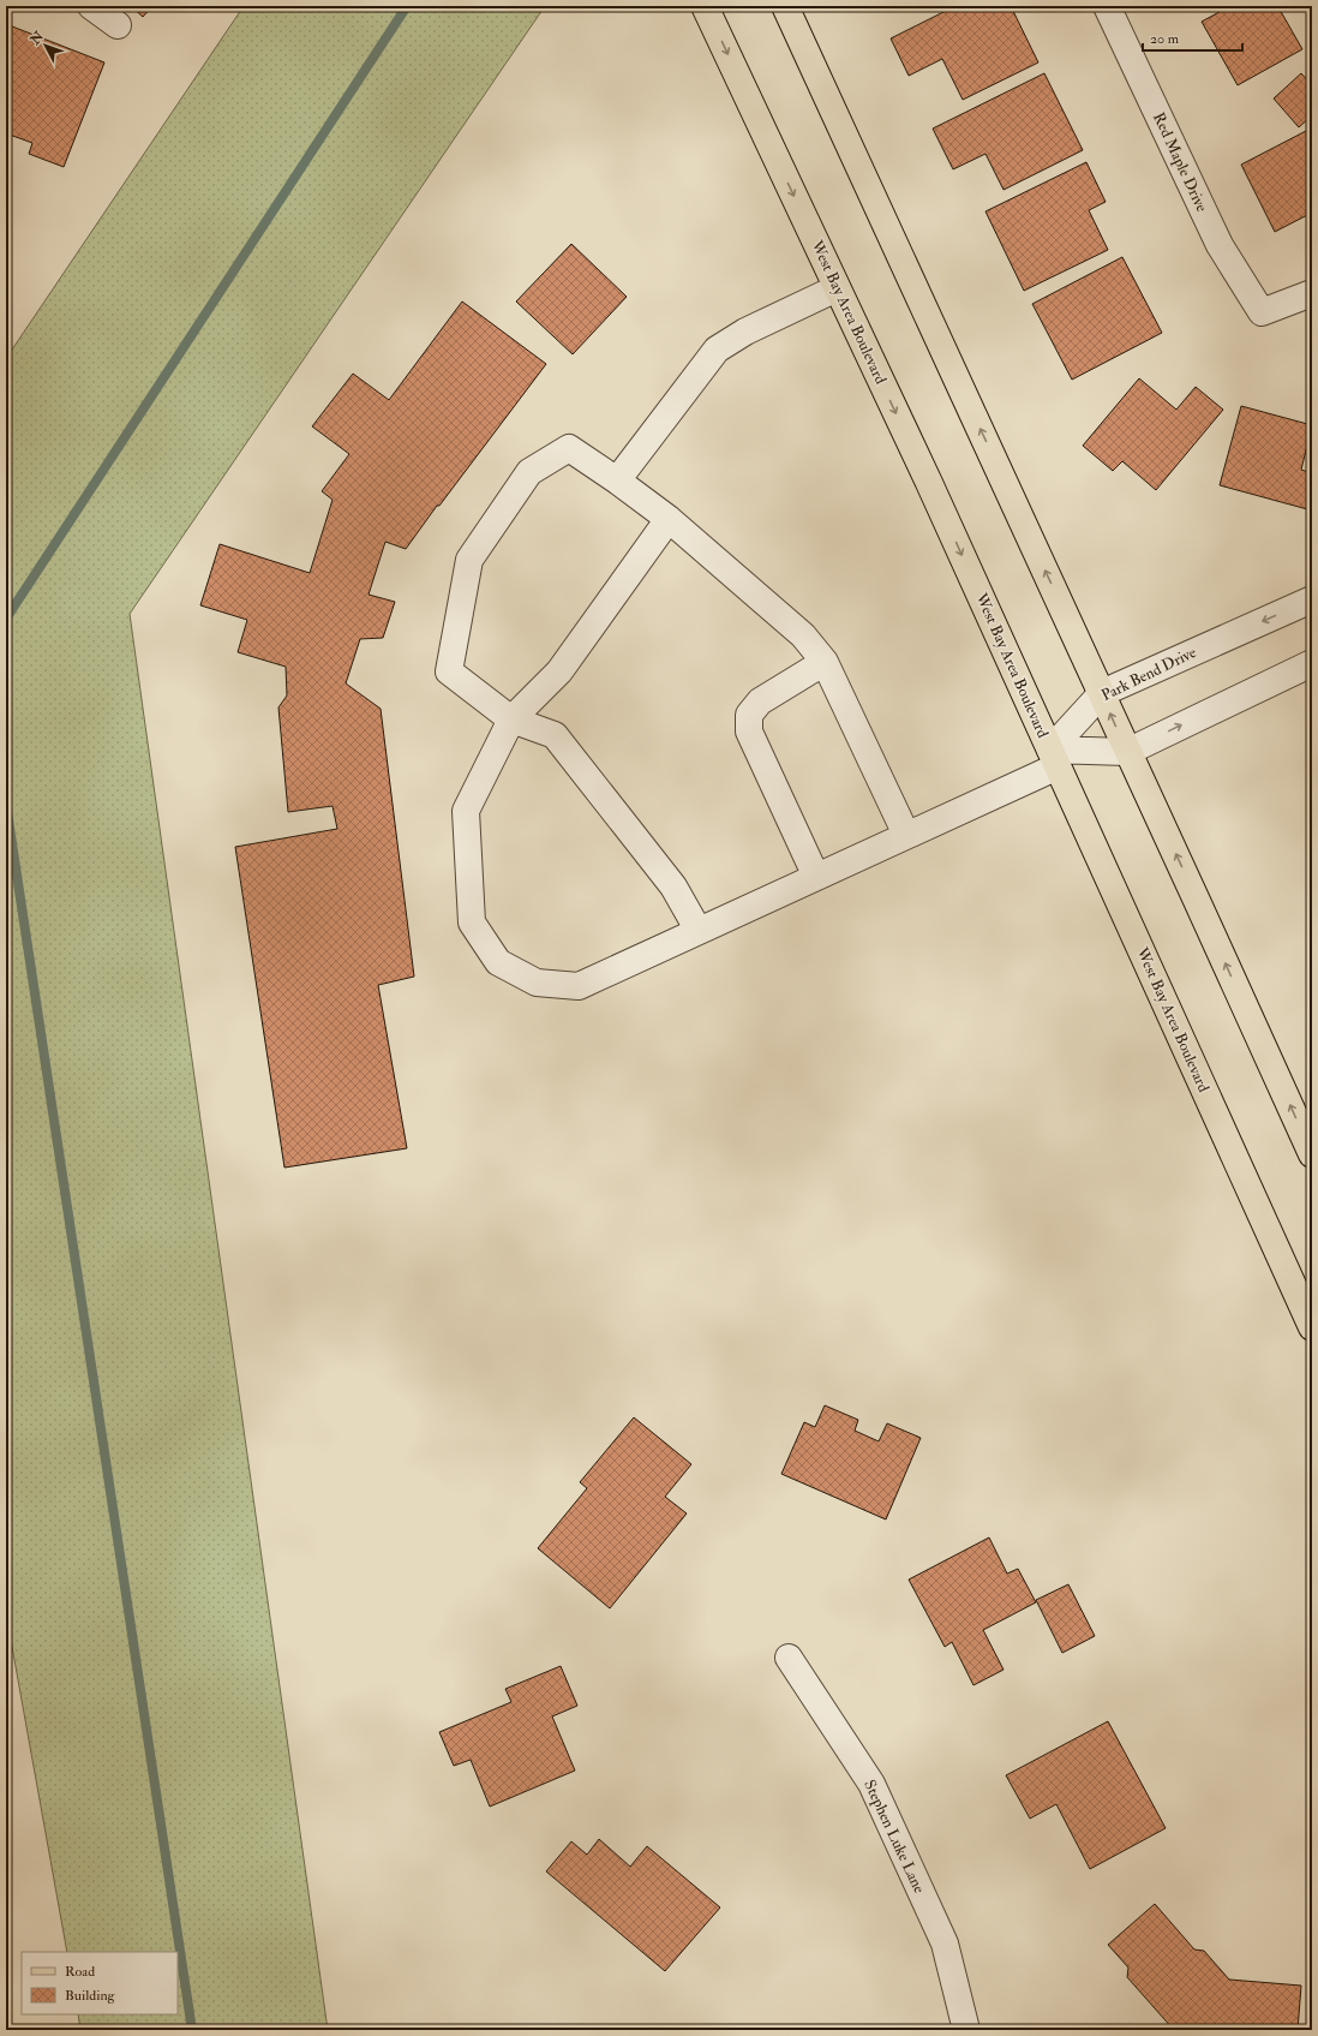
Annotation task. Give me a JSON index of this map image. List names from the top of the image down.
{
  "streets": {
    "main road": ["West Bay Area Boulevard"],
    "street": ["Red Maple Drive", "Park Bend Drive", "Stephen Luke Lane"]
  },
  "crossings": [
    ["West Bay Area Boulevard", "Park Bend Drive"]
  ],
  "legend": ["Road", "Building"],
  "scale_bar": "20 m",
  "north": "top left"
}
